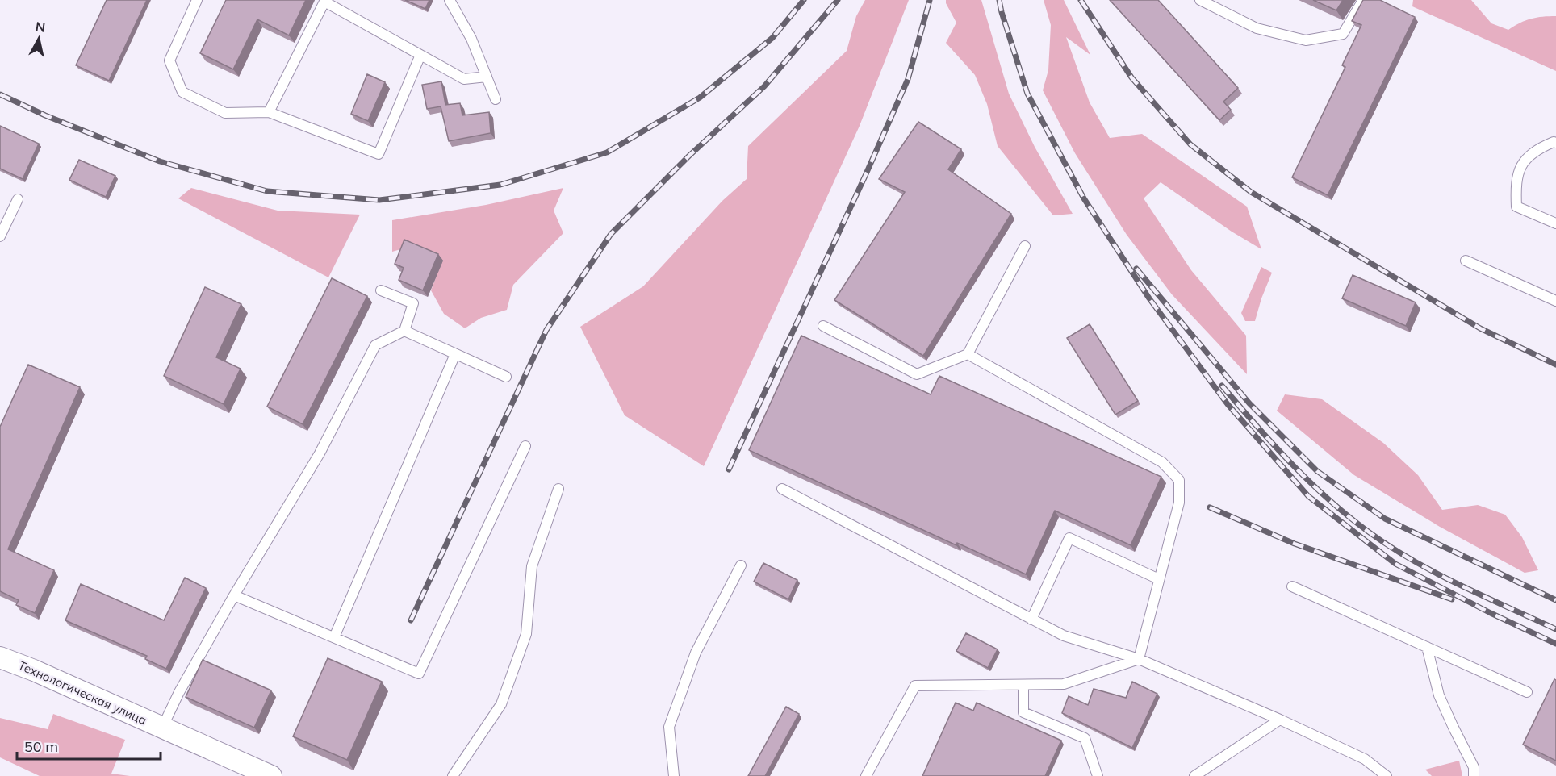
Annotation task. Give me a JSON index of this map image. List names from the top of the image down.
{
  "streets": {
    "street": ["Технологическая улица"]
  },
  "scale_bar": "50 m",
  "north": "top"
}
